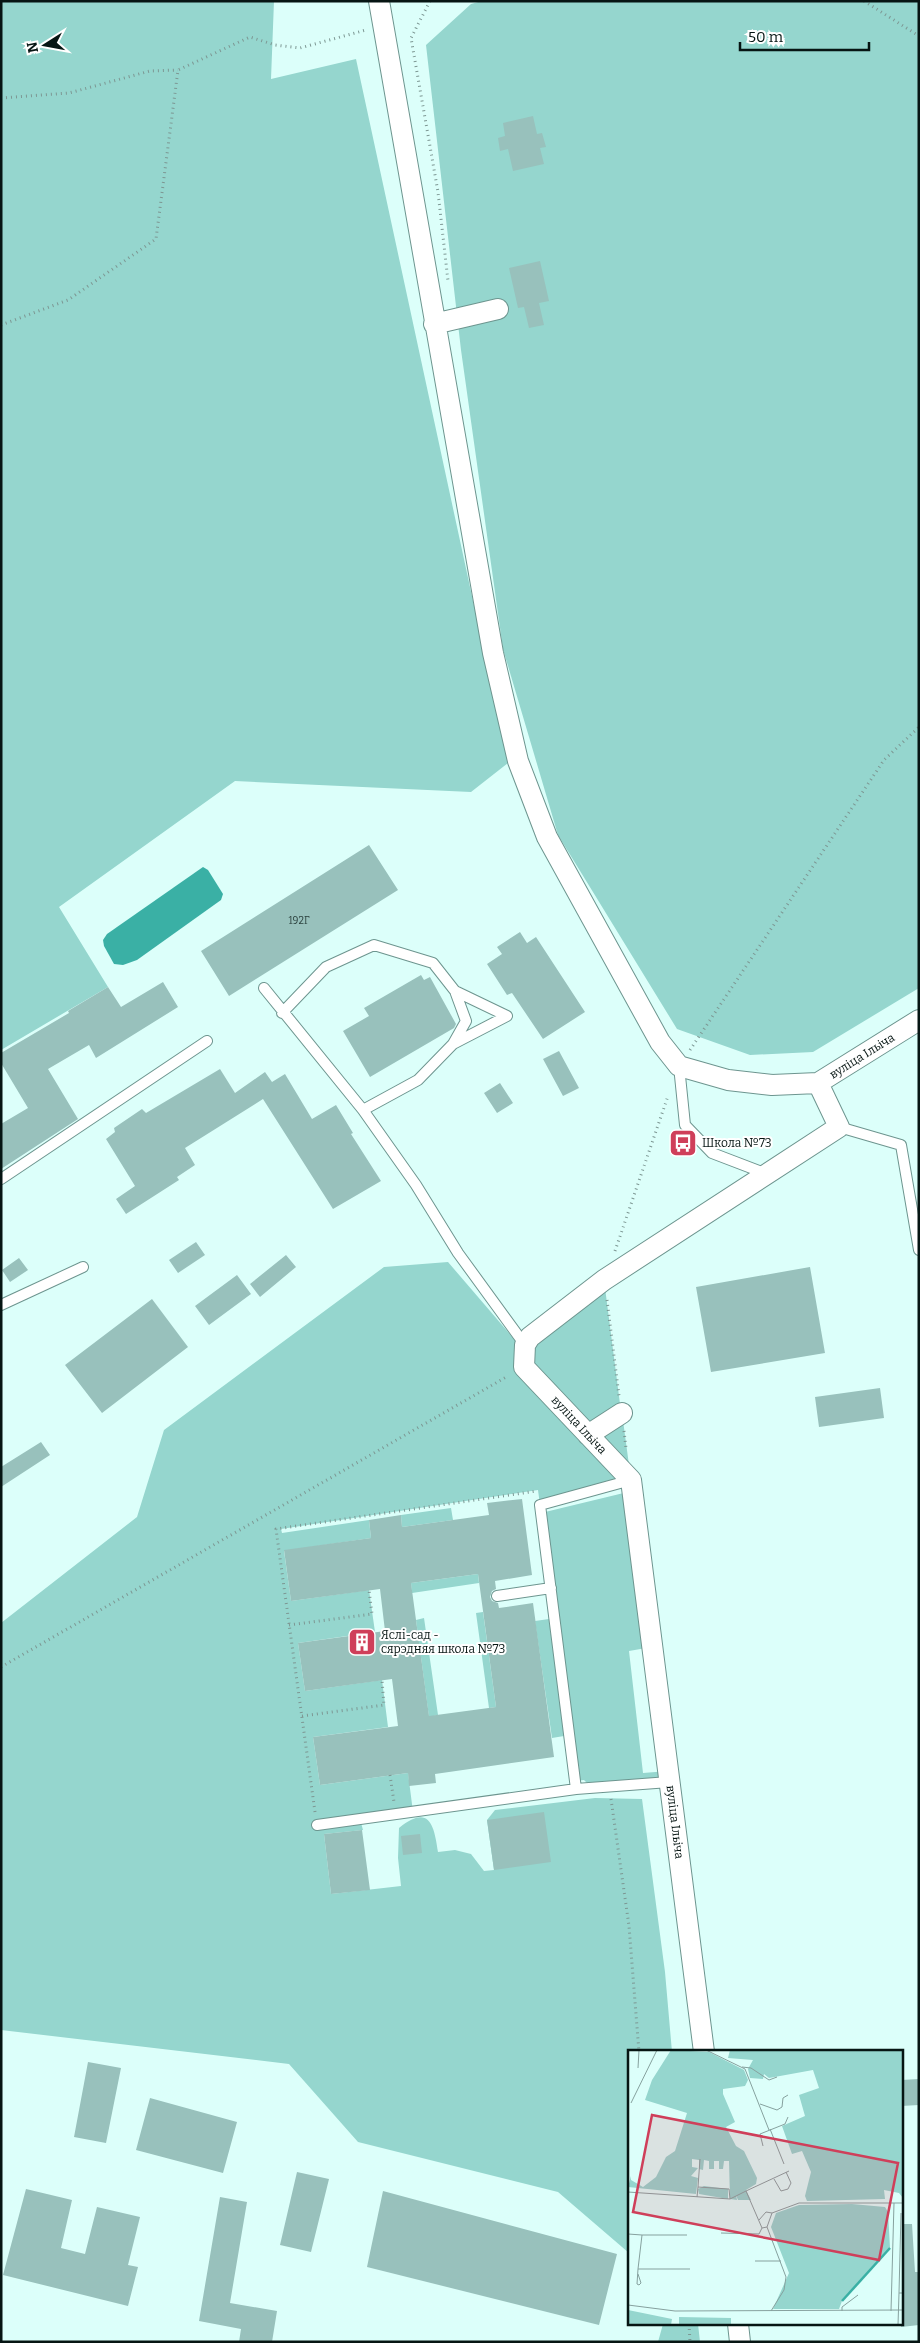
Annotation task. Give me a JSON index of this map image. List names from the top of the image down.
{
  "streets": {
    "street": ["вуліца Ільіча"]
  },
  "places": {
    "bus stop": ["Школа №73"],
    "building": ["Яслі-сад - сярэдняя школа №73"]
  },
  "house_numbers": ["192Г"],
  "scale_bar": "50 m",
  "north": "left"
}
